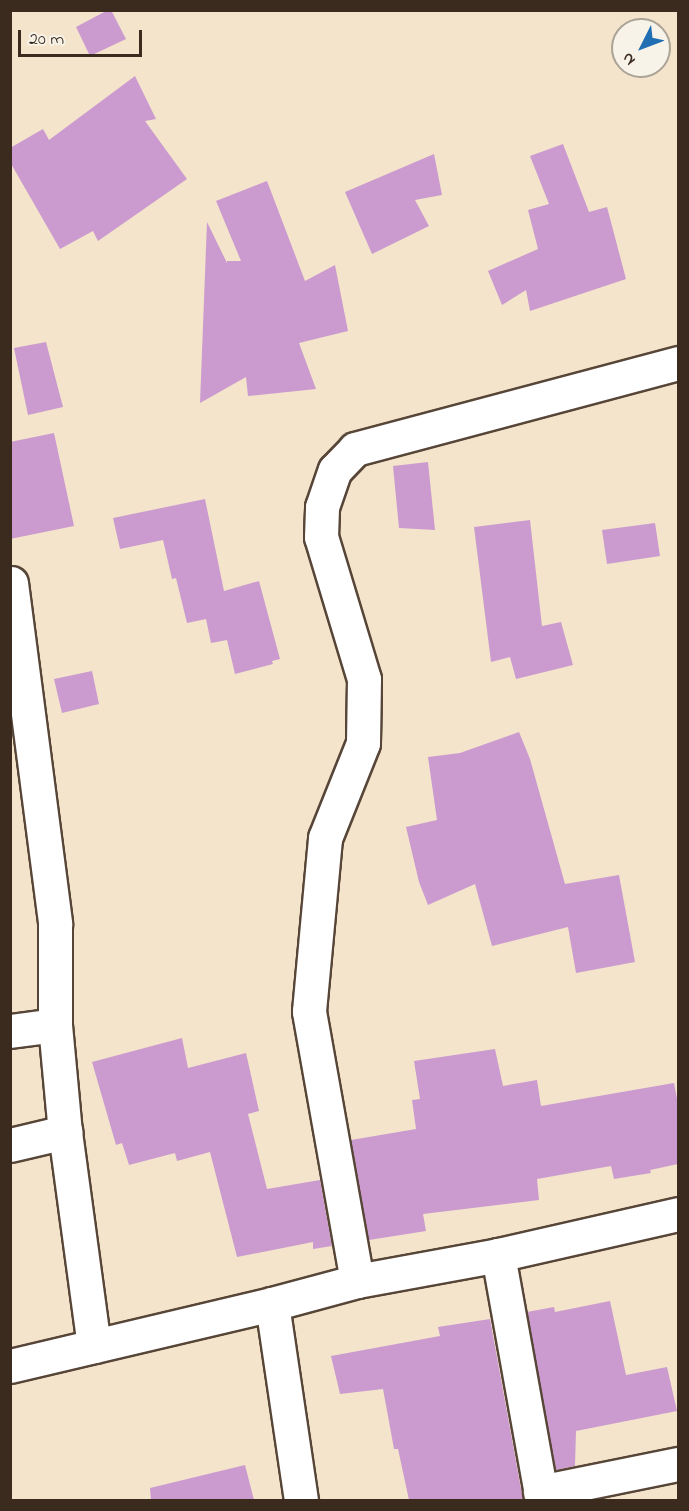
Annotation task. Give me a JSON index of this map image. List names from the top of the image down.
{
  "scale_bar": "20 m",
  "north": "bottom left"
}
